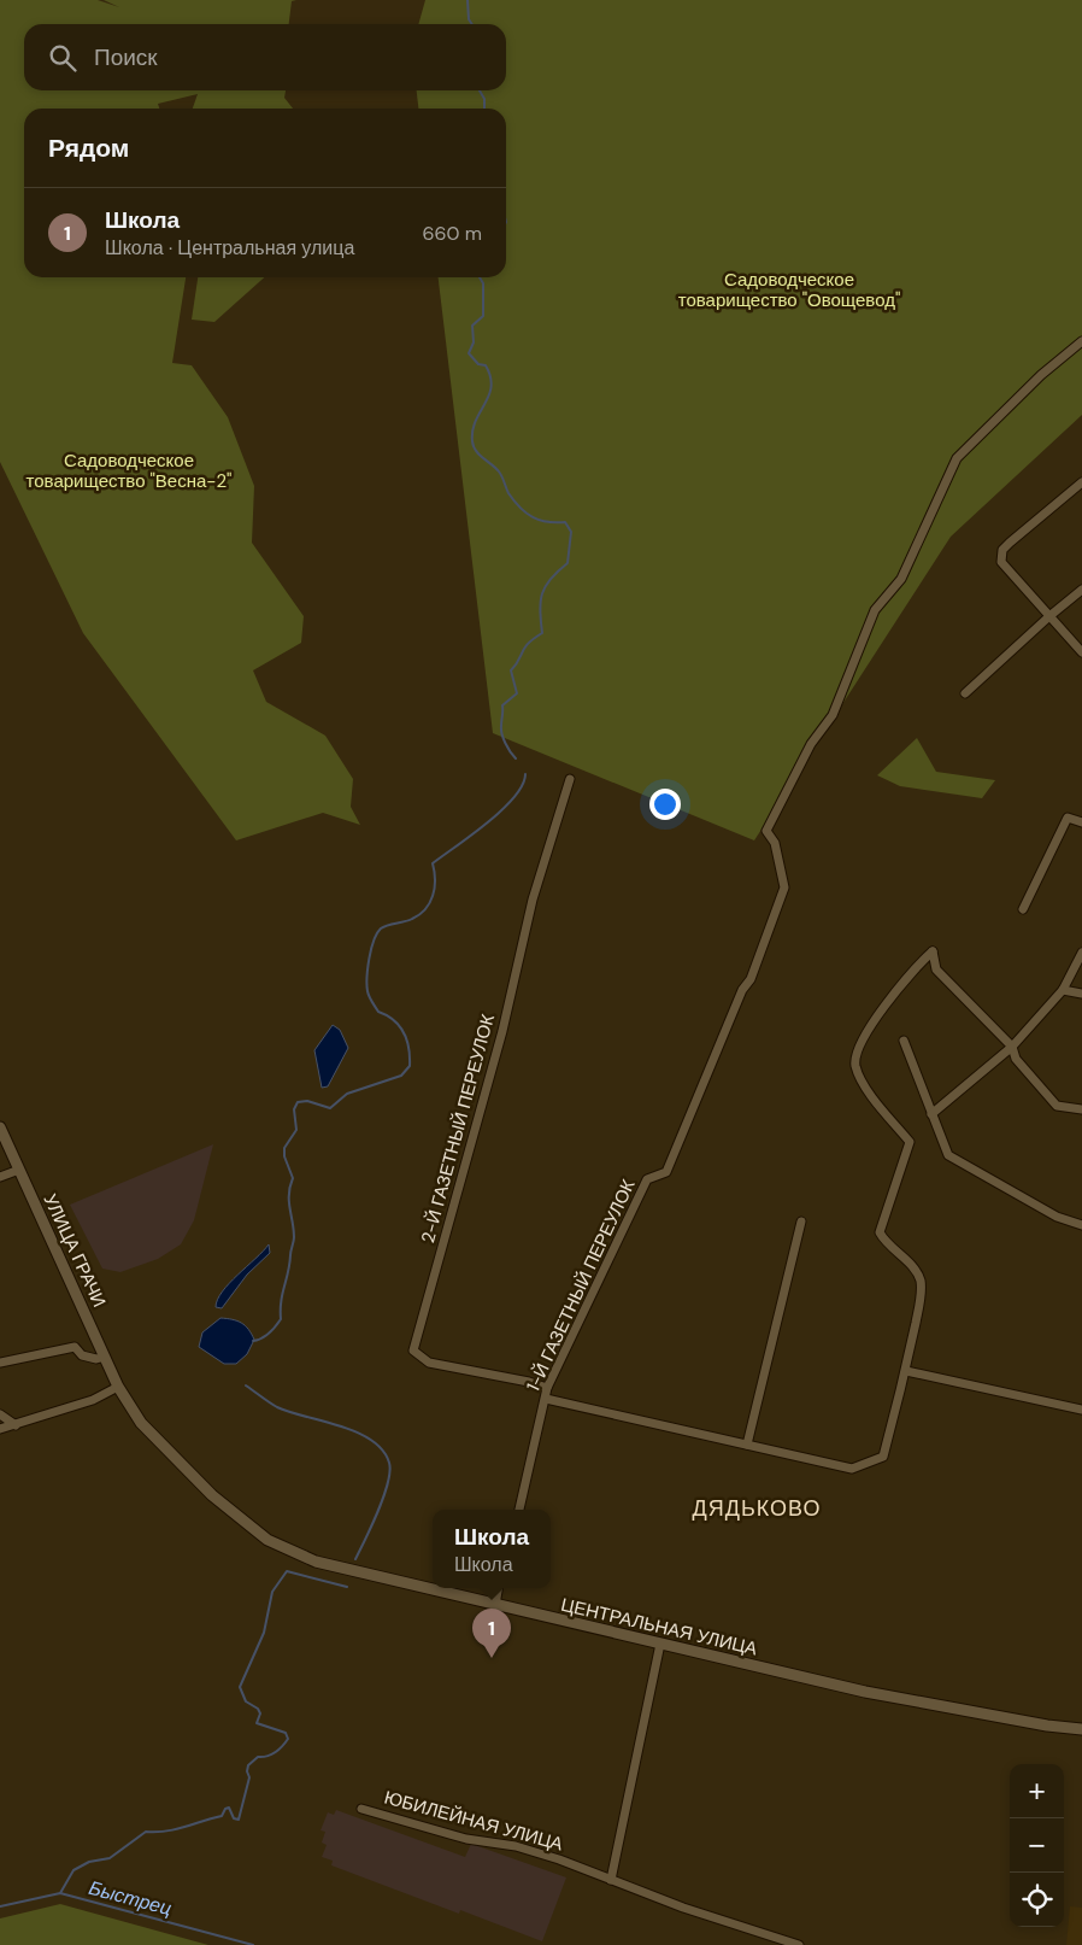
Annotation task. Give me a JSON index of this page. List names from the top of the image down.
{
  "streets": {
    "street": [
      "2-Й ГАЗЕТНЫЙ ПЕРЕУЛОК",
      "УЛИЦА ГРАЧИ",
      "1-Й ГАЗЕТНЫЙ ПЕРЕУЛОК",
      "ЦЕНТРАЛЬНАЯ УЛИЦА",
      "ЮБИЛЕЙНАЯ УЛИЦА"
    ]
  },
  "crossings": [
    ["2-Й ГАЗЕТНЫЙ ПЕРЕУЛОК", "1-Й ГАЗЕТНЫЙ ПЕРЕУЛОК"],
    ["УЛИЦА ГРАЧИ", "ЦЕНТРАЛЬНАЯ УЛИЦА"]
  ],
  "districts": ["ДЯДЬКОВО"],
  "water": ["Быстрец"],
  "parks": ["Садоводческое товарищество \"Овощевод\"", "Садоводческое товарищество \"Весна-2\""],
  "page": {
    "search": "Поиск",
    "heading": "Рядом",
    "list": [
      {
        "mark": "1",
        "name": "Школа",
        "note": "Школа · Центральная улица",
        "value": "660 m"
      }
    ],
    "popup": ["Школа", "Школа"],
    "pins": "1",
    "map_buttons": ["+", "−"]
  }
}
